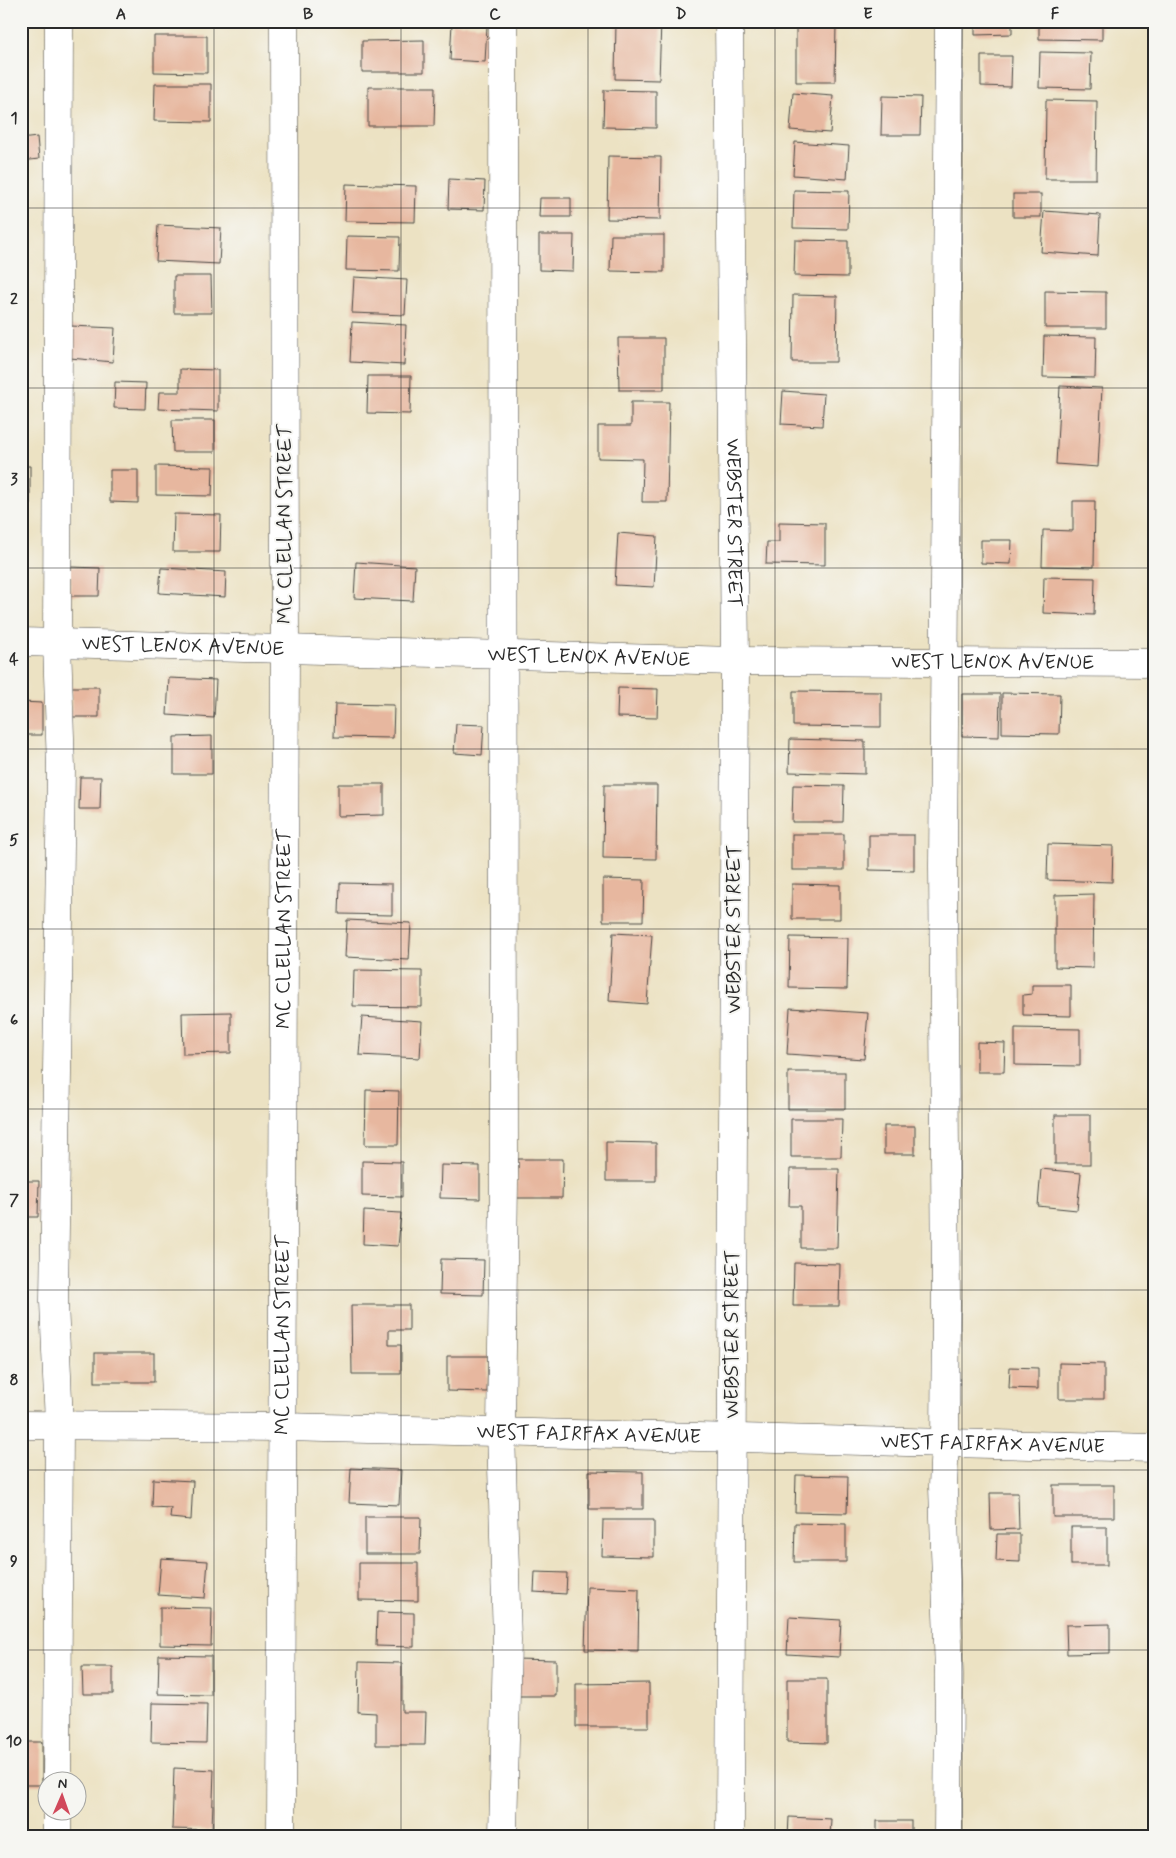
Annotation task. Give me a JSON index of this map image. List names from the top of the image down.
{
  "streets": {
    "street": [
      "MC CLELLAN STREET",
      "WEBSTER STREET",
      "WEST LENOX AVENUE",
      "WEST FAIRFAX AVENUE"
    ]
  },
  "crossings": [
    ["MC CLELLAN STREET", "WEST LENOX AVENUE"],
    ["MC CLELLAN STREET", "WEST FAIRFAX AVENUE"],
    ["WEBSTER STREET", "WEST LENOX AVENUE"],
    ["WEBSTER STREET", "WEST FAIRFAX AVENUE"]
  ],
  "north": "top",
  "grid": {
    "columns": [
      "A",
      "B",
      "C",
      "D",
      "E",
      "F"
    ],
    "rows": [
      "1",
      "2",
      "3",
      "4",
      "5",
      "6",
      "7",
      "8",
      "9",
      "10"
    ]
  }
}
